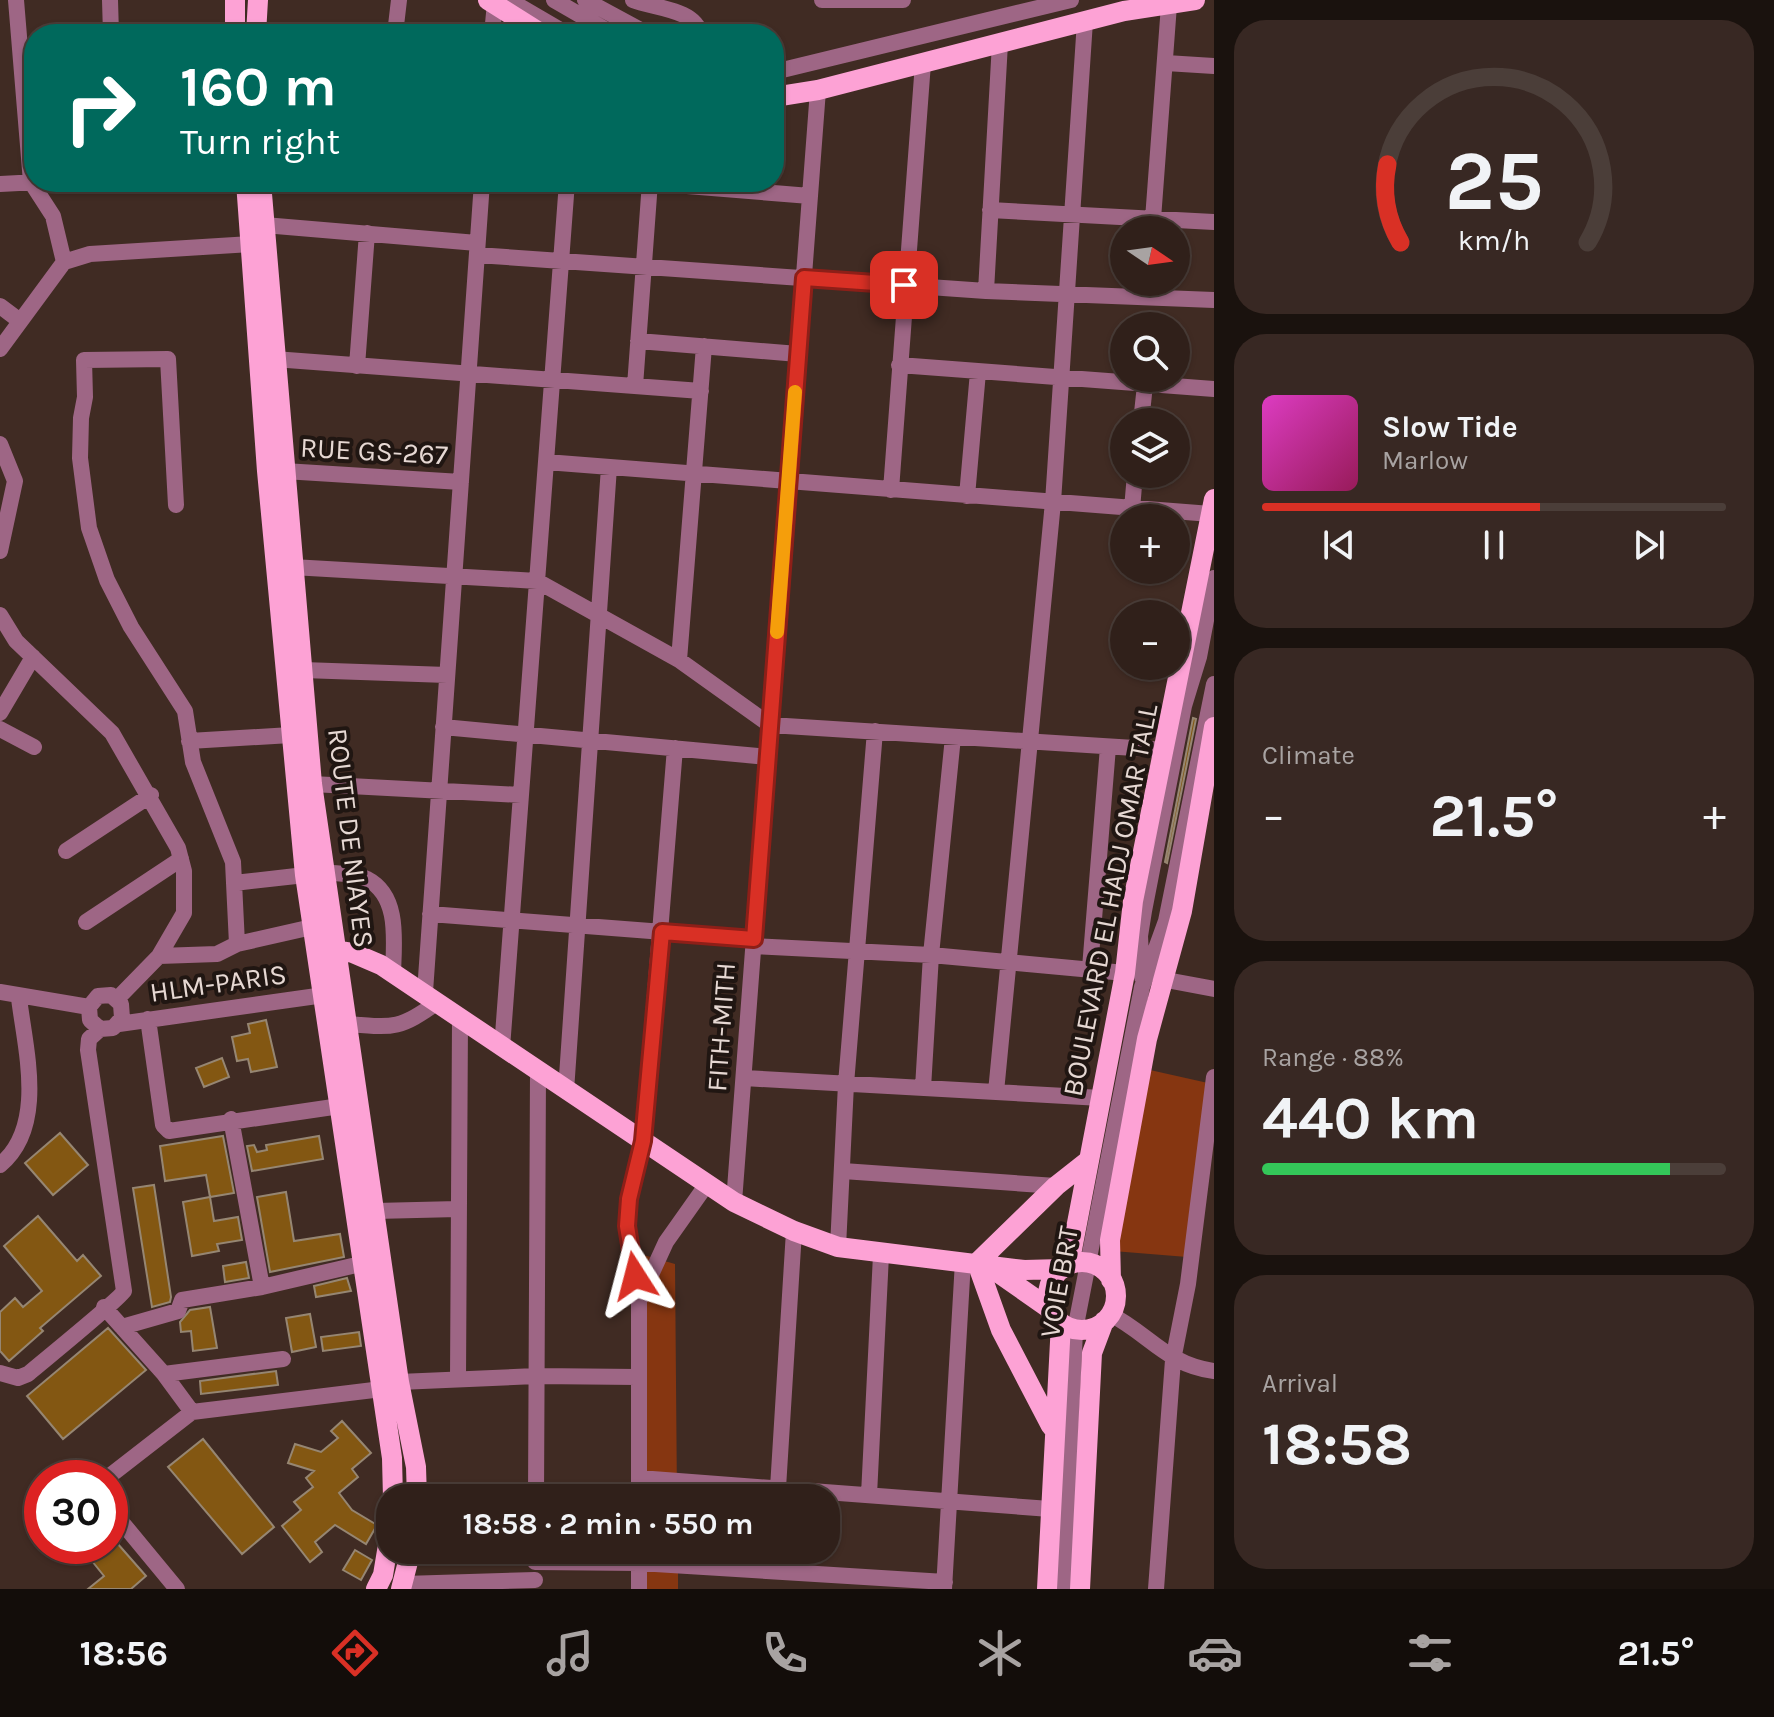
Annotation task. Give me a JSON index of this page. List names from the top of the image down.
{
  "streets": {
    "main road": ["ROUTE DE NIAYES", "BOULEVARD EL HADJ OMAR TALL"],
    "street": [
      "RUE GS-267",
      "HLM-PARIS",
      "FITH-MITH",
      "VOIE BRT"
    ]
  },
  "crossings": [
    ["RUE GS-267", "ROUTE DE NIAYES"],
    ["ROUTE DE NIAYES", "HLM-PARIS"],
    ["BOULEVARD EL HADJ OMAR TALL", "VOIE BRT"]
  ],
  "north": "right",
  "page": {
    "turn": ["160 m", "Turn right"],
    "map_buttons": ["+", "−"],
    "song": ["Slow Tide", "Marlow"],
    "tile": [
      "Climate",
      ["Range · 88%", "440 km"],
      ["Arrival", "18:58"]
    ],
    "heat": ["−", "21.5°", "+"],
    "limit": "30",
    "trip": "18:58 · 2 min · 550 m",
    "tabs": ["18:56", "21.5°"],
    "gauge": ["25", "km/h"]
  }
}
